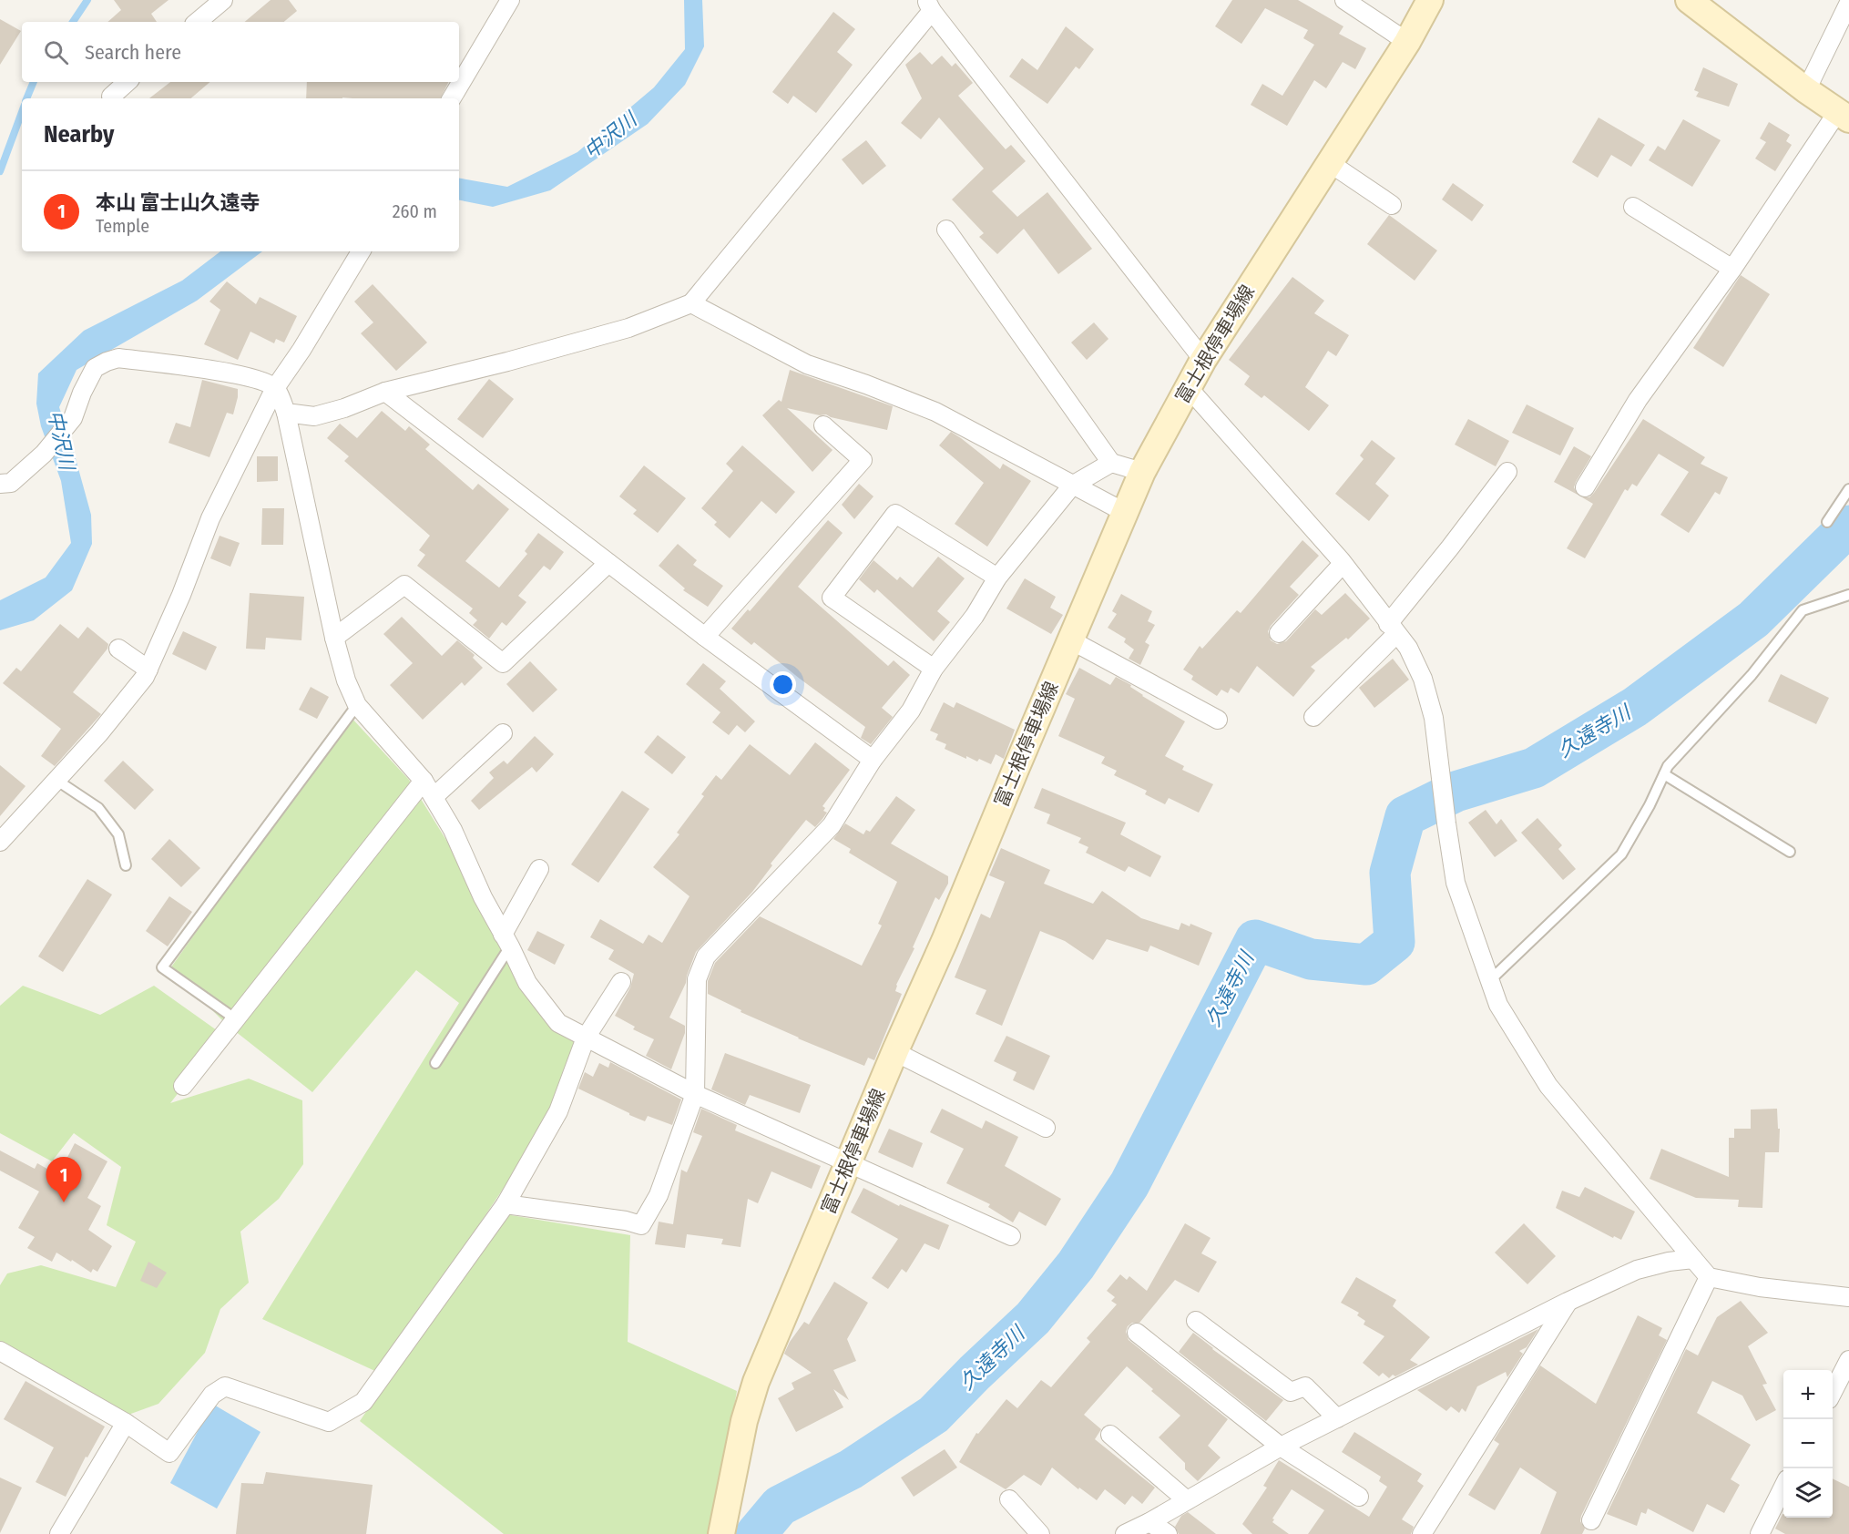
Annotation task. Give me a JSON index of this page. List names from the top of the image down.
{
  "streets": {
    "main road": ["富士根停車場線"]
  },
  "water": ["中沢川", "久遠寺川"],
  "page": {
    "search": "Search here",
    "heading": "Nearby",
    "list": [
      {
        "mark": "1",
        "name": "本山 富士山久遠寺",
        "note": "Temple",
        "value": "260 m"
      }
    ],
    "pins": "1",
    "map_buttons": ["+", "−"]
  }
}
